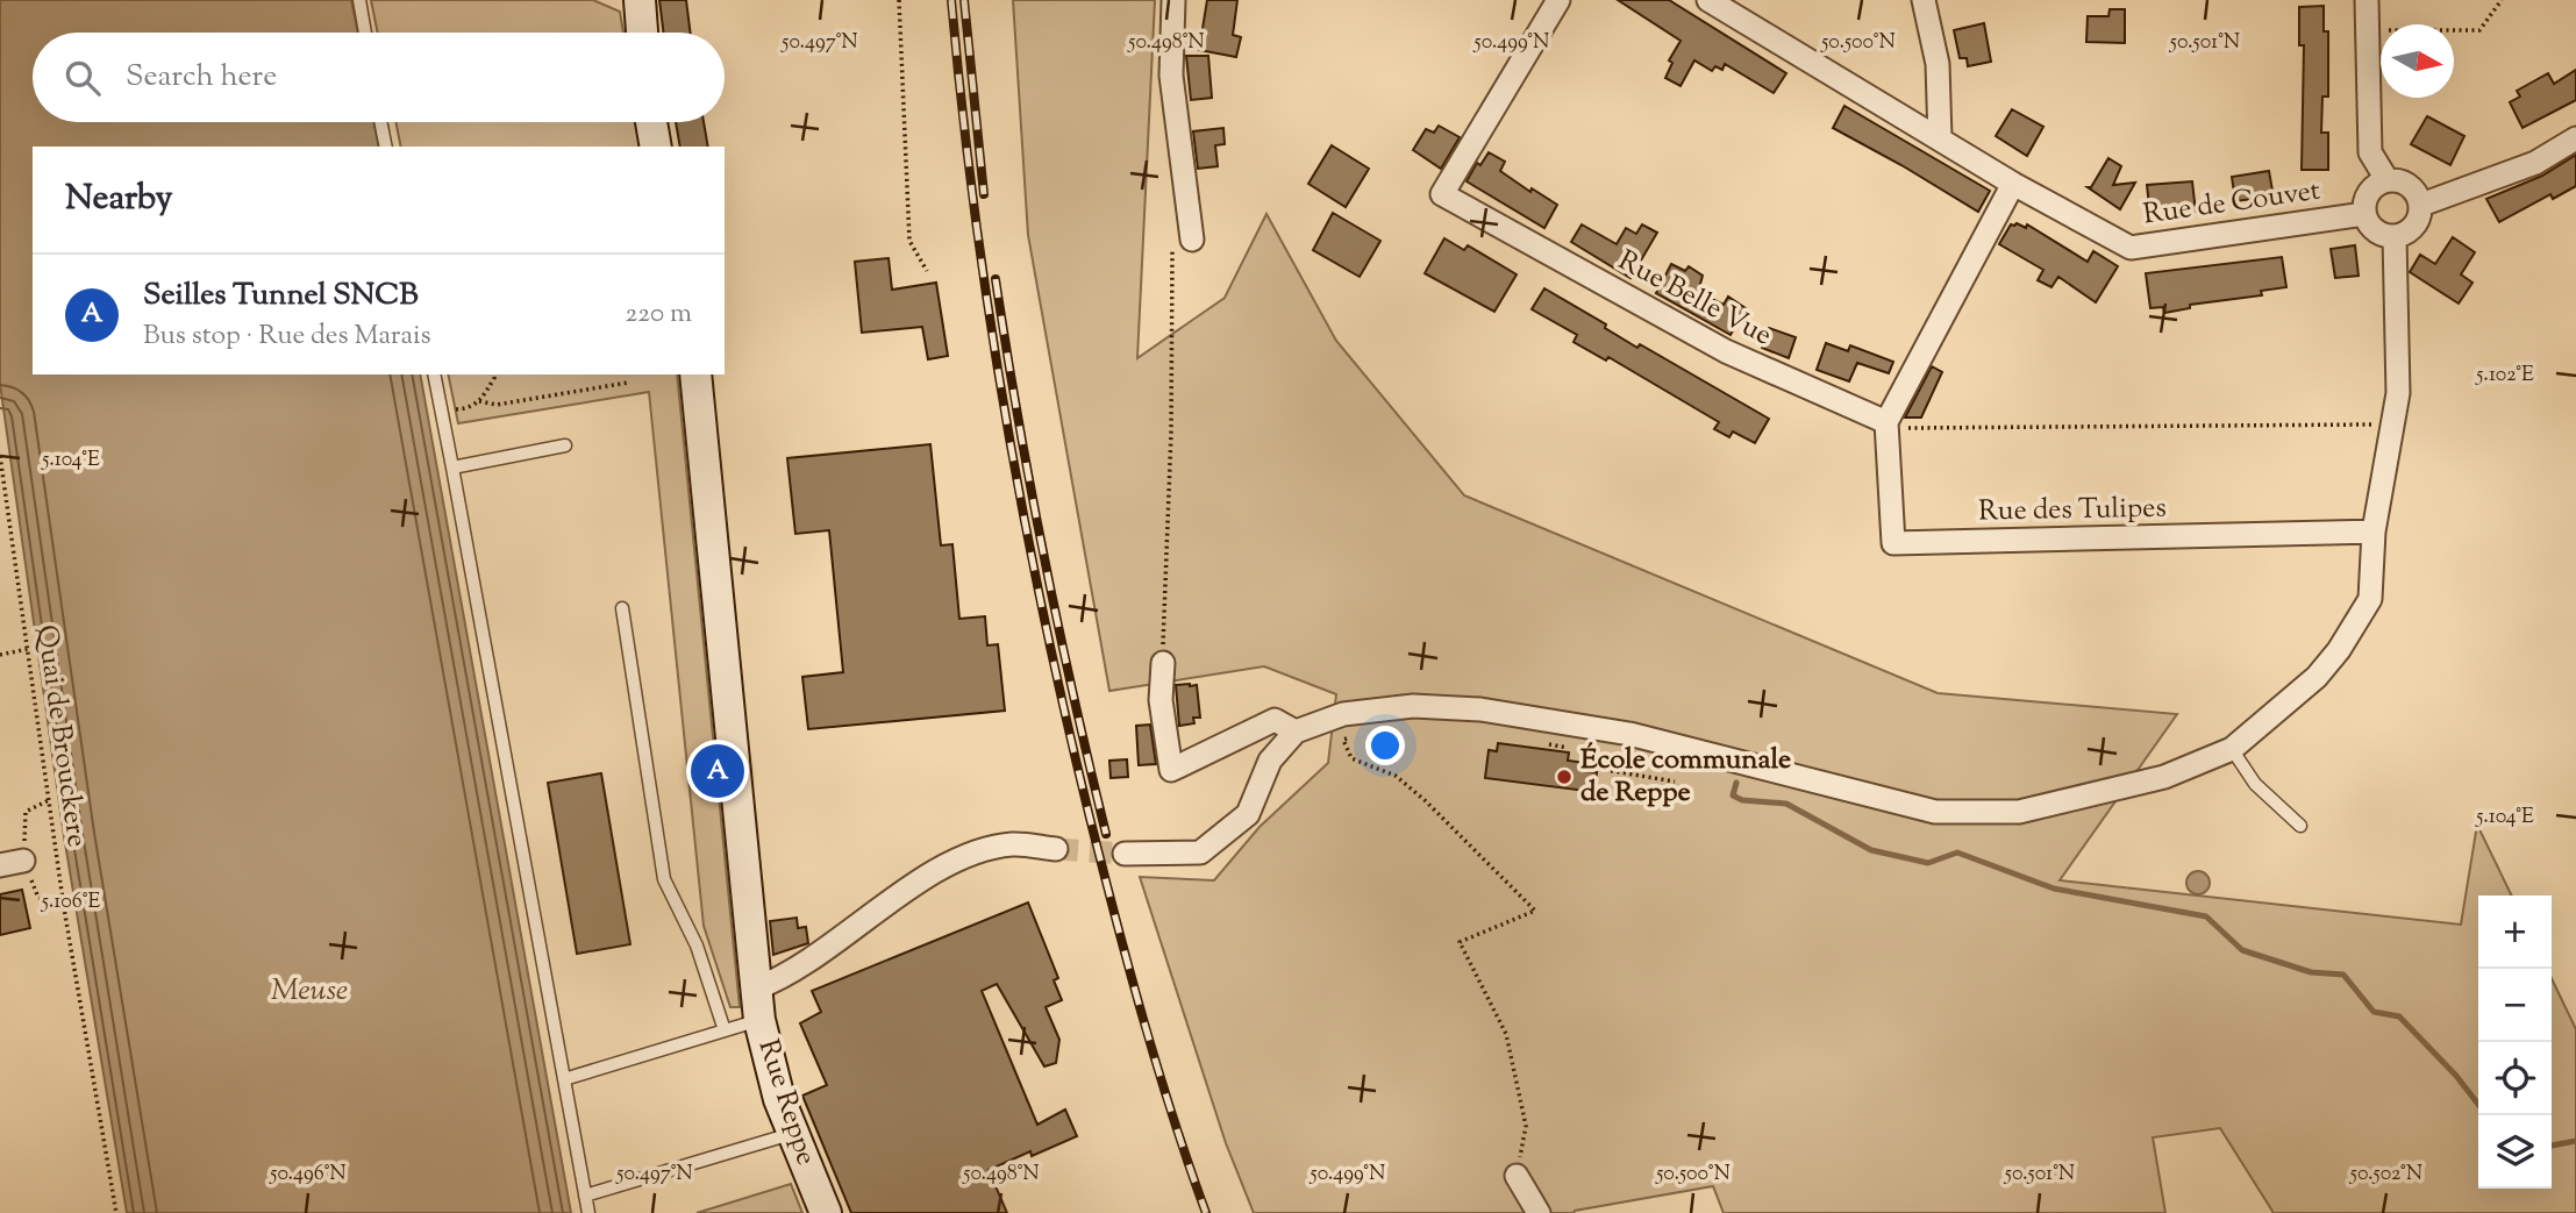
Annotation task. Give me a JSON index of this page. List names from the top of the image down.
{
  "streets": {
    "main road": ["Rue Reppe"],
    "street": ["Rue de Couvet", "Rue Belle Vue", "Rue des Tulipes"],
    "path": ["Quai de Brouckere"]
  },
  "crossings": [
    ["Rue Belle Vue", "Rue des Tulipes"]
  ],
  "water": ["Meuse"],
  "places": ["École communale de Reppe"],
  "north": "right",
  "page": {
    "search": "Search here",
    "heading": "Nearby",
    "list": [
      {
        "mark": "A",
        "name": "Seilles Tunnel SNCB",
        "note": "Bus stop · Rue des Marais",
        "value": "220 m"
      }
    ],
    "pins": "A",
    "map_buttons": ["+", "−"]
  },
  "coordinates": [
    "50.497°N",
    "50.498°N",
    "50.499°N",
    "50.500°N",
    "50.501°N",
    "5.102°E",
    "5.104°E",
    "5.106°E",
    "50.496°N",
    "50.502°N"
  ]
}
